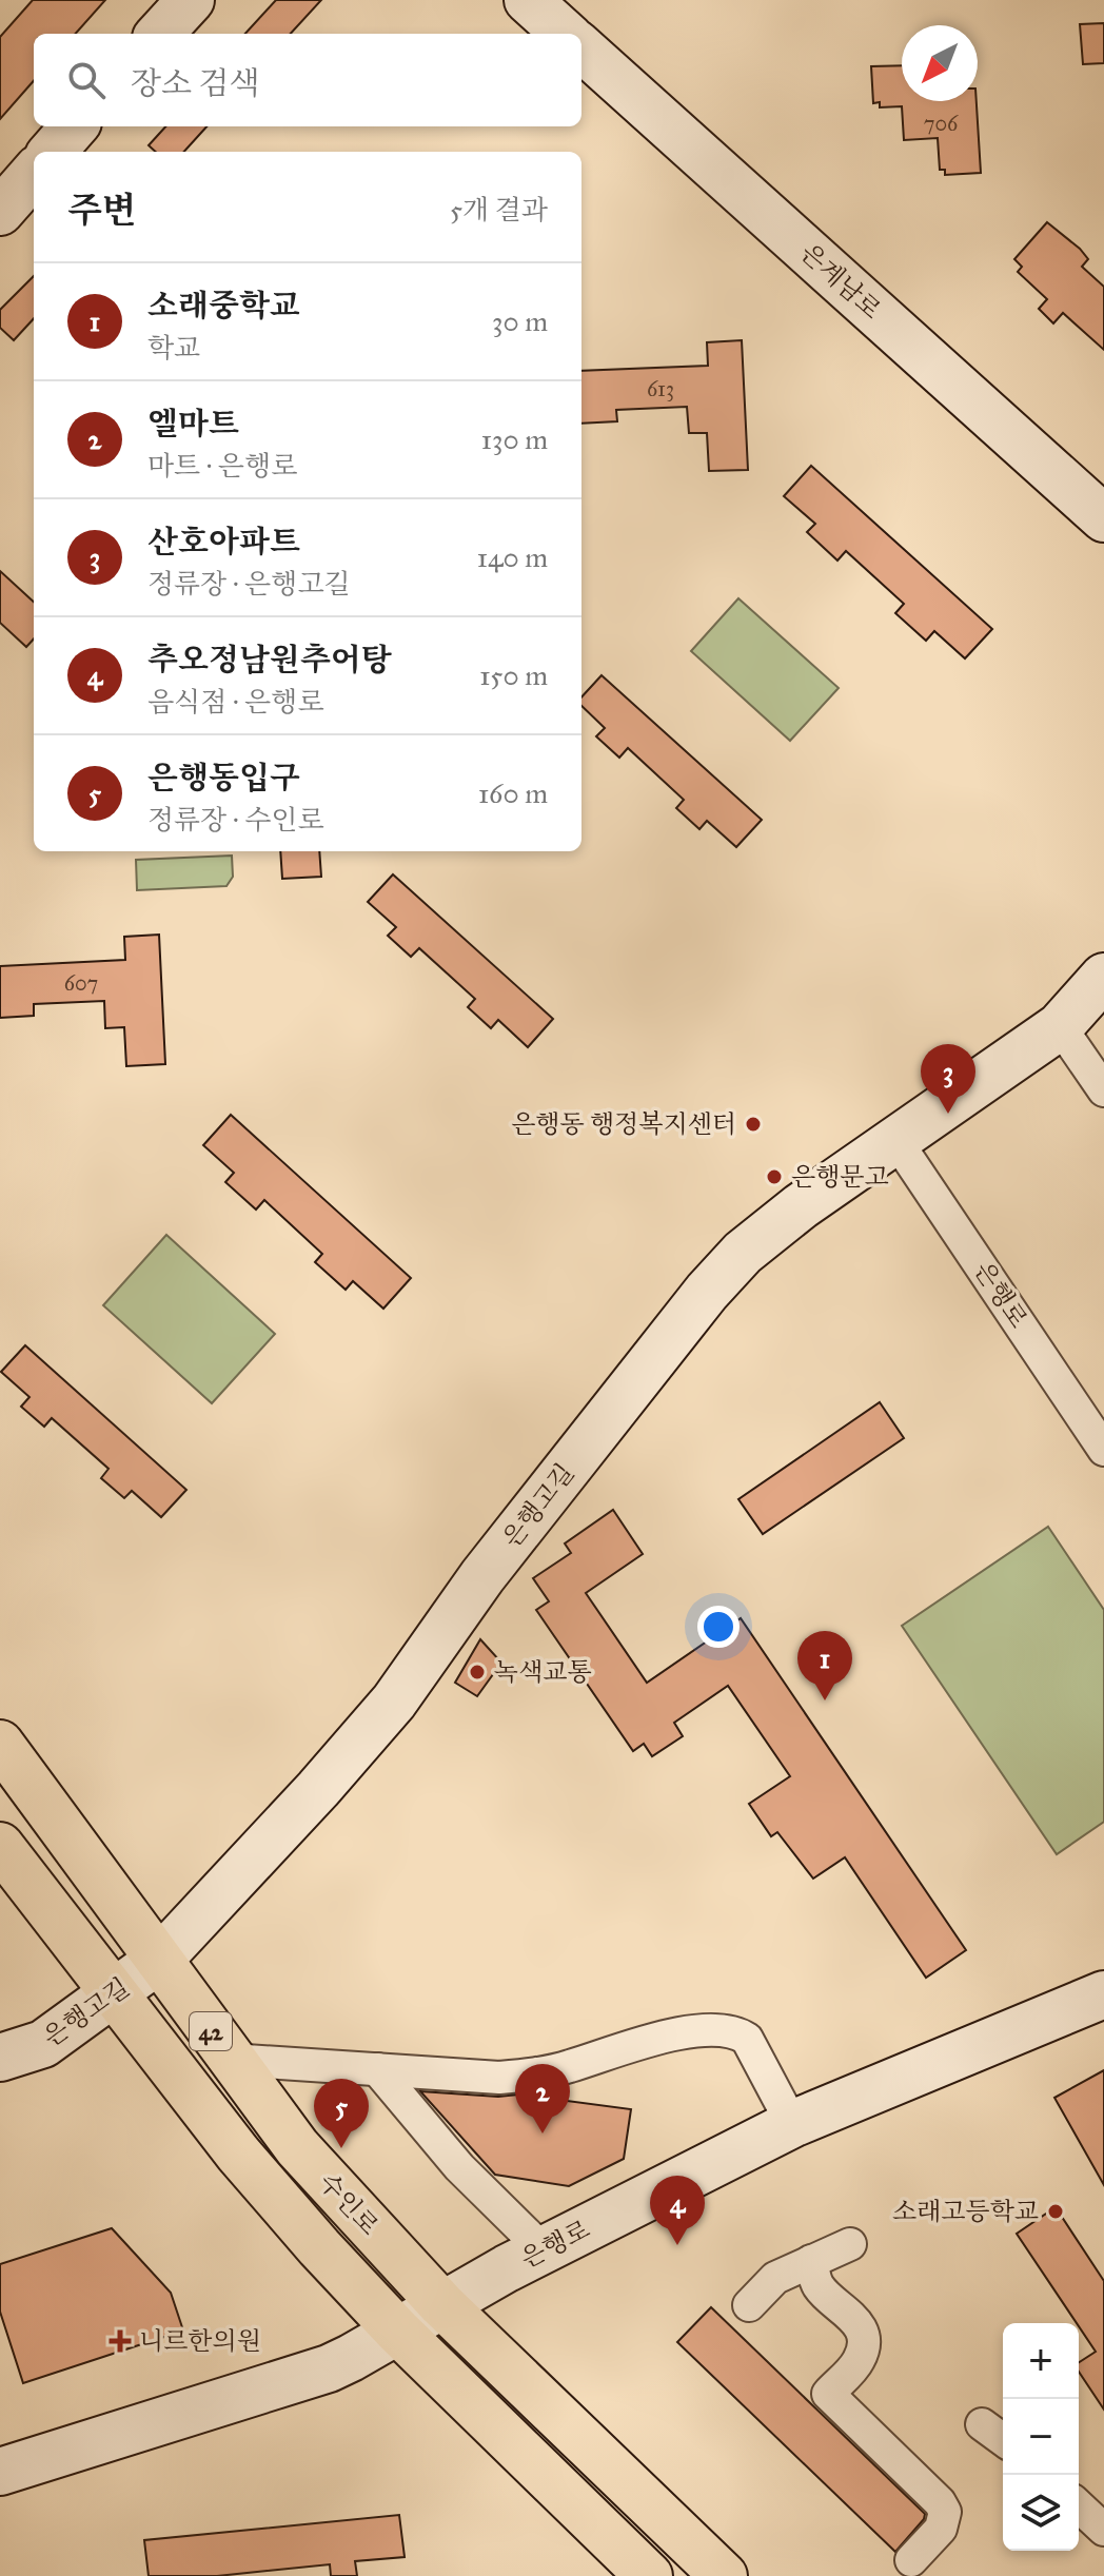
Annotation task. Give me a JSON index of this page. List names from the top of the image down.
{
  "streets": {
    "main road": ["42", "수인로"],
    "street": ["은계남로", "은행로", "은행고길"]
  },
  "crossings": [
    ["은행로", "은행고길"],
    ["은행로", "수인로"],
    ["은행고길", "수인로"]
  ],
  "places": {
    "other": [
      "은행동 행정복지센터",
      "은행문고",
      "녹색교통",
      "소래고등학교"
    ],
    "health": ["니르한의원"]
  },
  "house_numbers": ["706", "613", "607"],
  "north": "bottom left",
  "page": {
    "search": "장소 검색",
    "heading": ["주변", "5개 결과"],
    "list": [
      {
        "mark": "1",
        "name": "소래중학교",
        "note": "학교",
        "value": "30 m"
      },
      {
        "mark": "2",
        "name": "엘마트",
        "note": "마트 · 은행로",
        "value": "130 m"
      },
      {
        "mark": "3",
        "name": "산호아파트",
        "note": "정류장 · 은행고길",
        "value": "140 m"
      },
      {
        "mark": "4",
        "name": "추오정남원추어탕",
        "note": "음식점 · 은행로",
        "value": "150 m"
      },
      {
        "mark": "5",
        "name": "은행동입구",
        "note": "정류장 · 수인로",
        "value": "160 m"
      }
    ],
    "pins": [
      "3",
      "1",
      "2",
      "5",
      "4"
    ],
    "map_buttons": ["+", "−"]
  }
}
